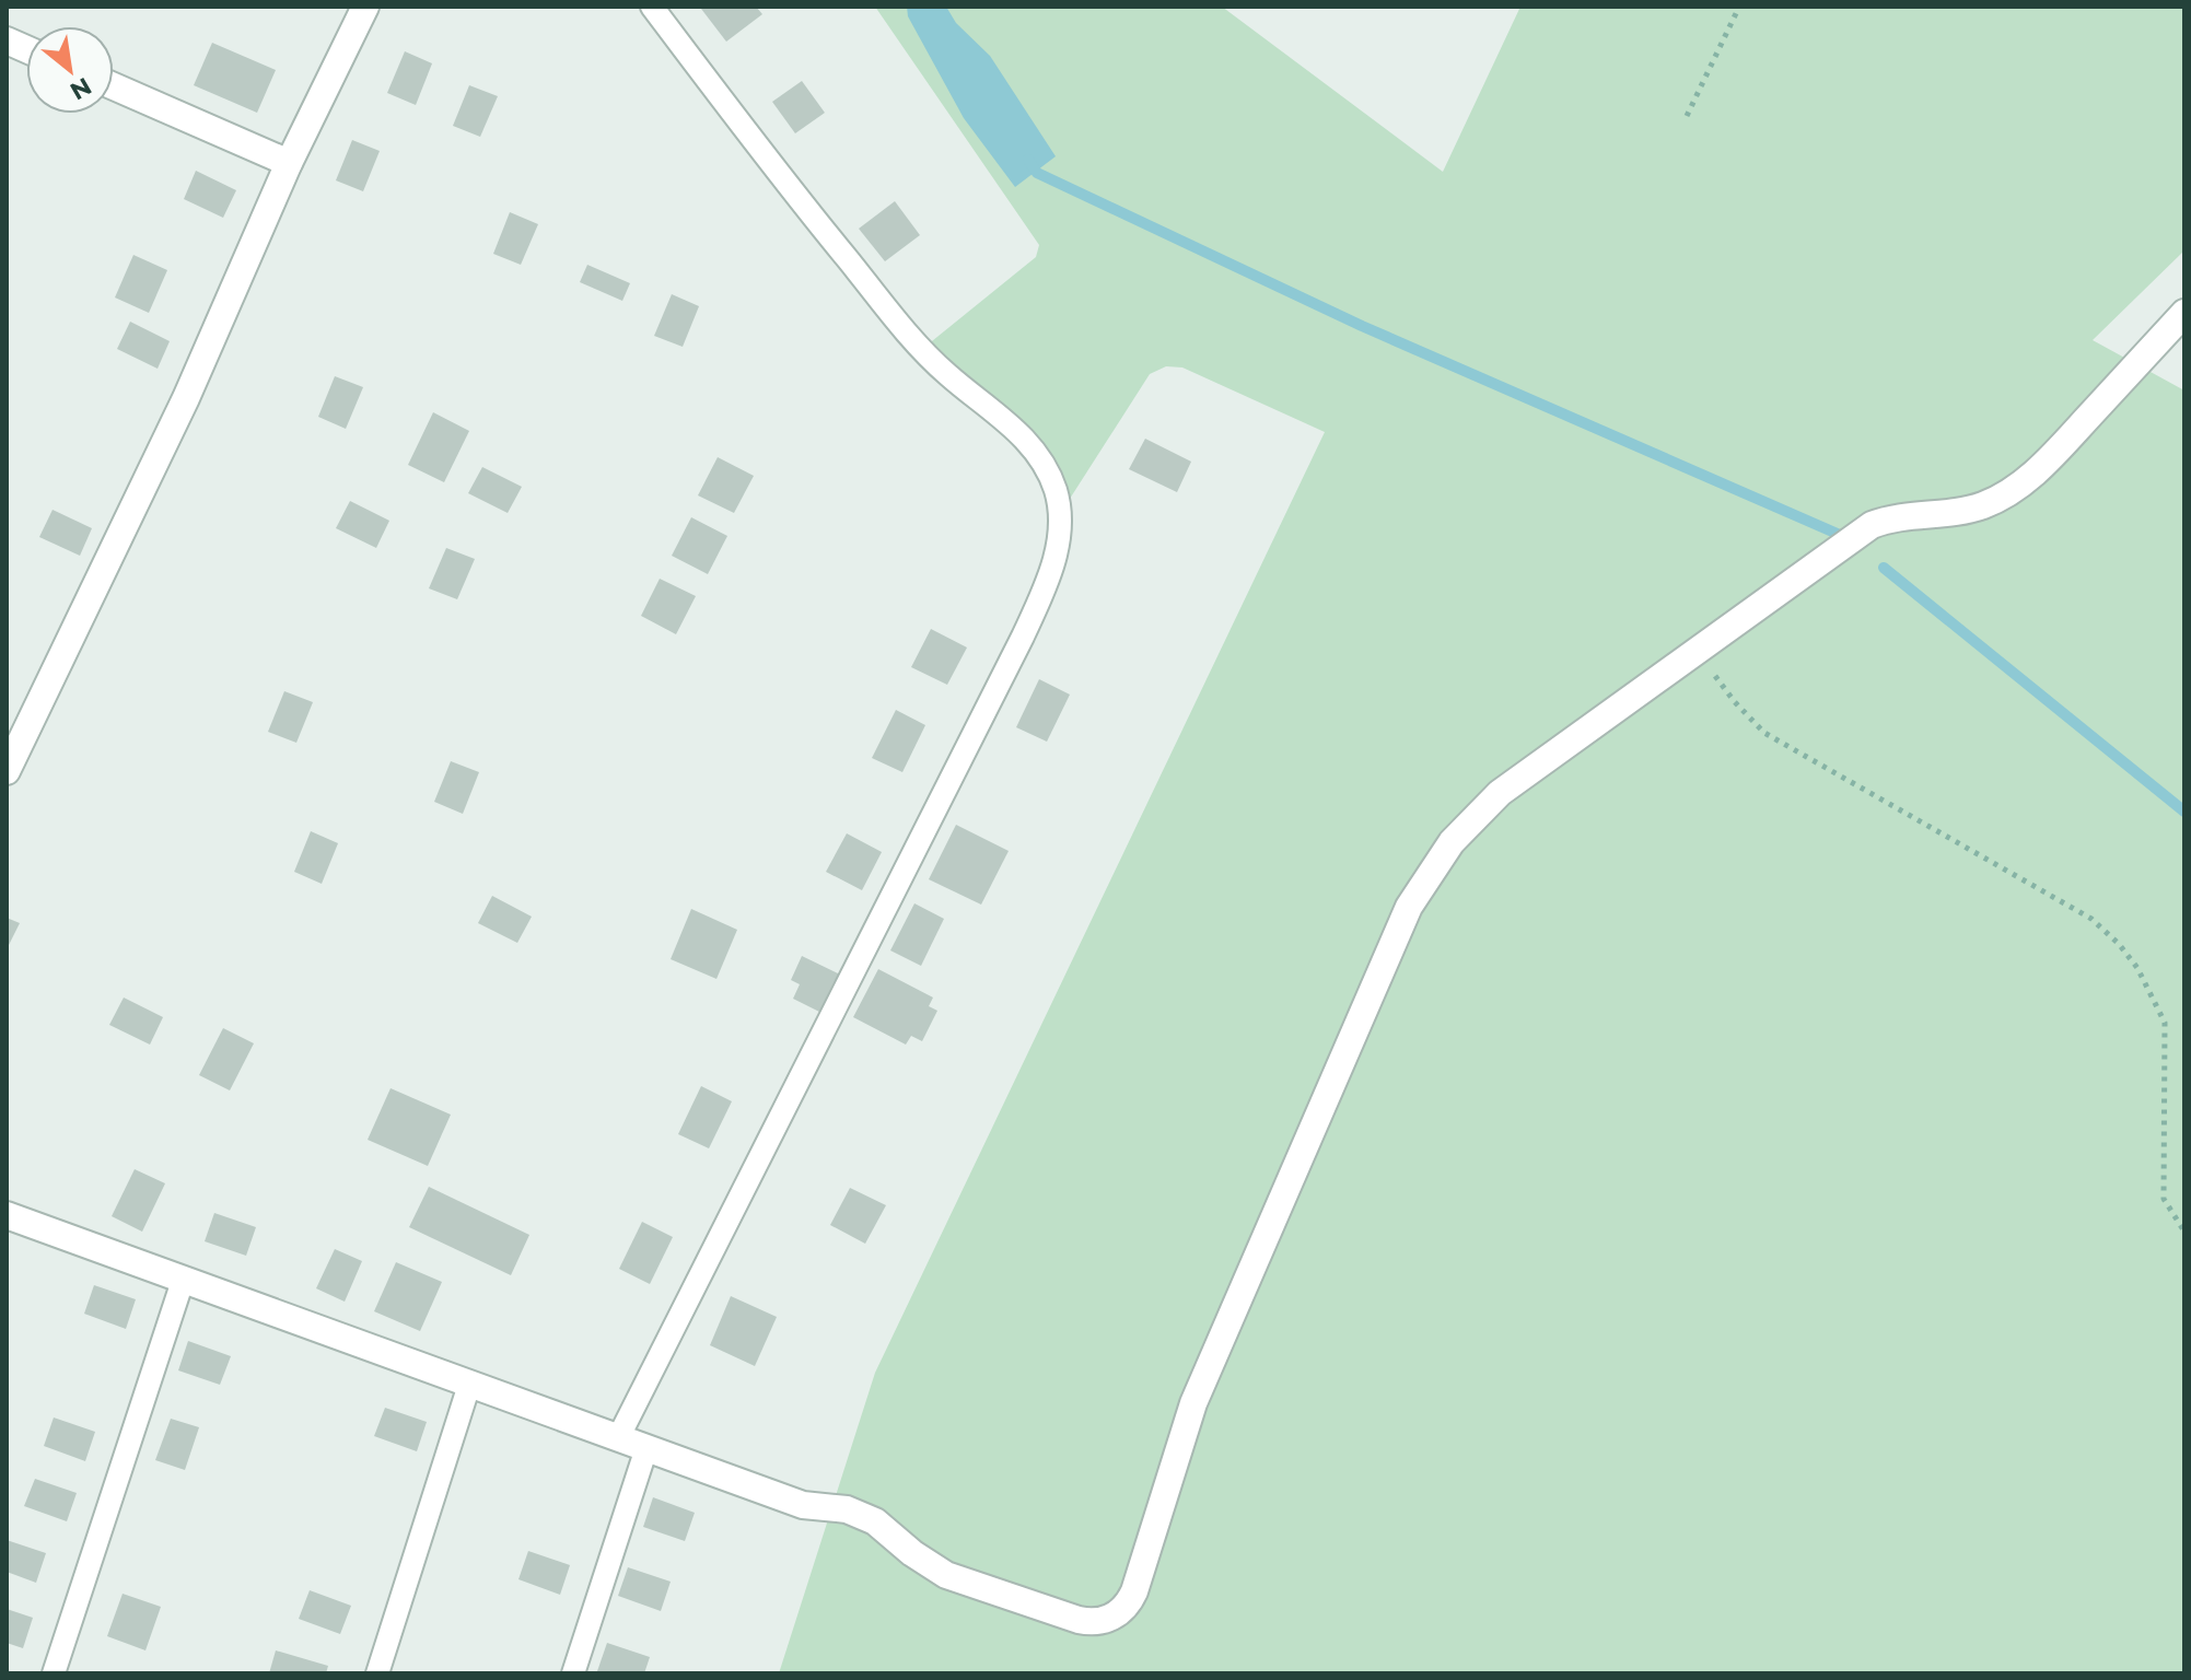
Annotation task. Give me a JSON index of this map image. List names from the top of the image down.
{
  "north": "bottom right"
}
